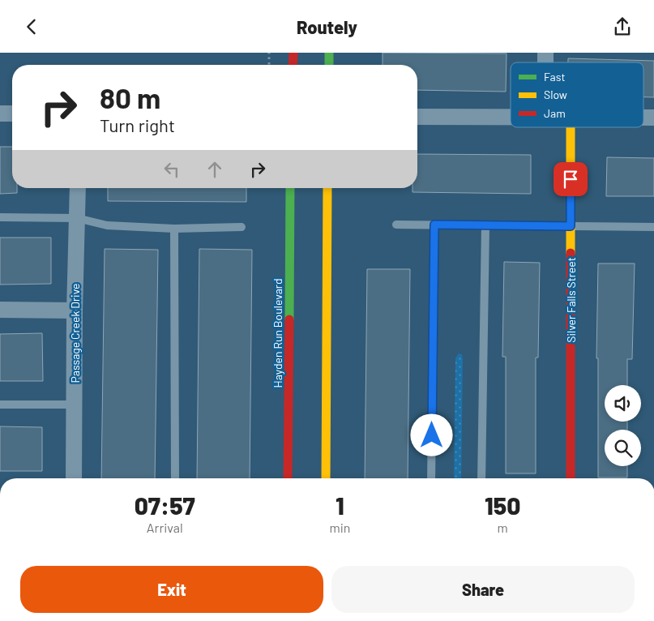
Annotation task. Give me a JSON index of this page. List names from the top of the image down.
{
  "streets": {
    "main road": ["Silver Falls Street", "Hayden Run Boulevard"],
    "street": ["Passage Creek Drive"]
  },
  "legend": ["Fast", "Slow", "Jam"],
  "page": {
    "header": "Routely",
    "turn": ["80 m", "Turn right"],
    "eta": [
      "07:57",
      "Arrival",
      "1",
      "min",
      "150",
      "m"
    ],
    "buttons": ["Exit", "Share"]
  }
}
